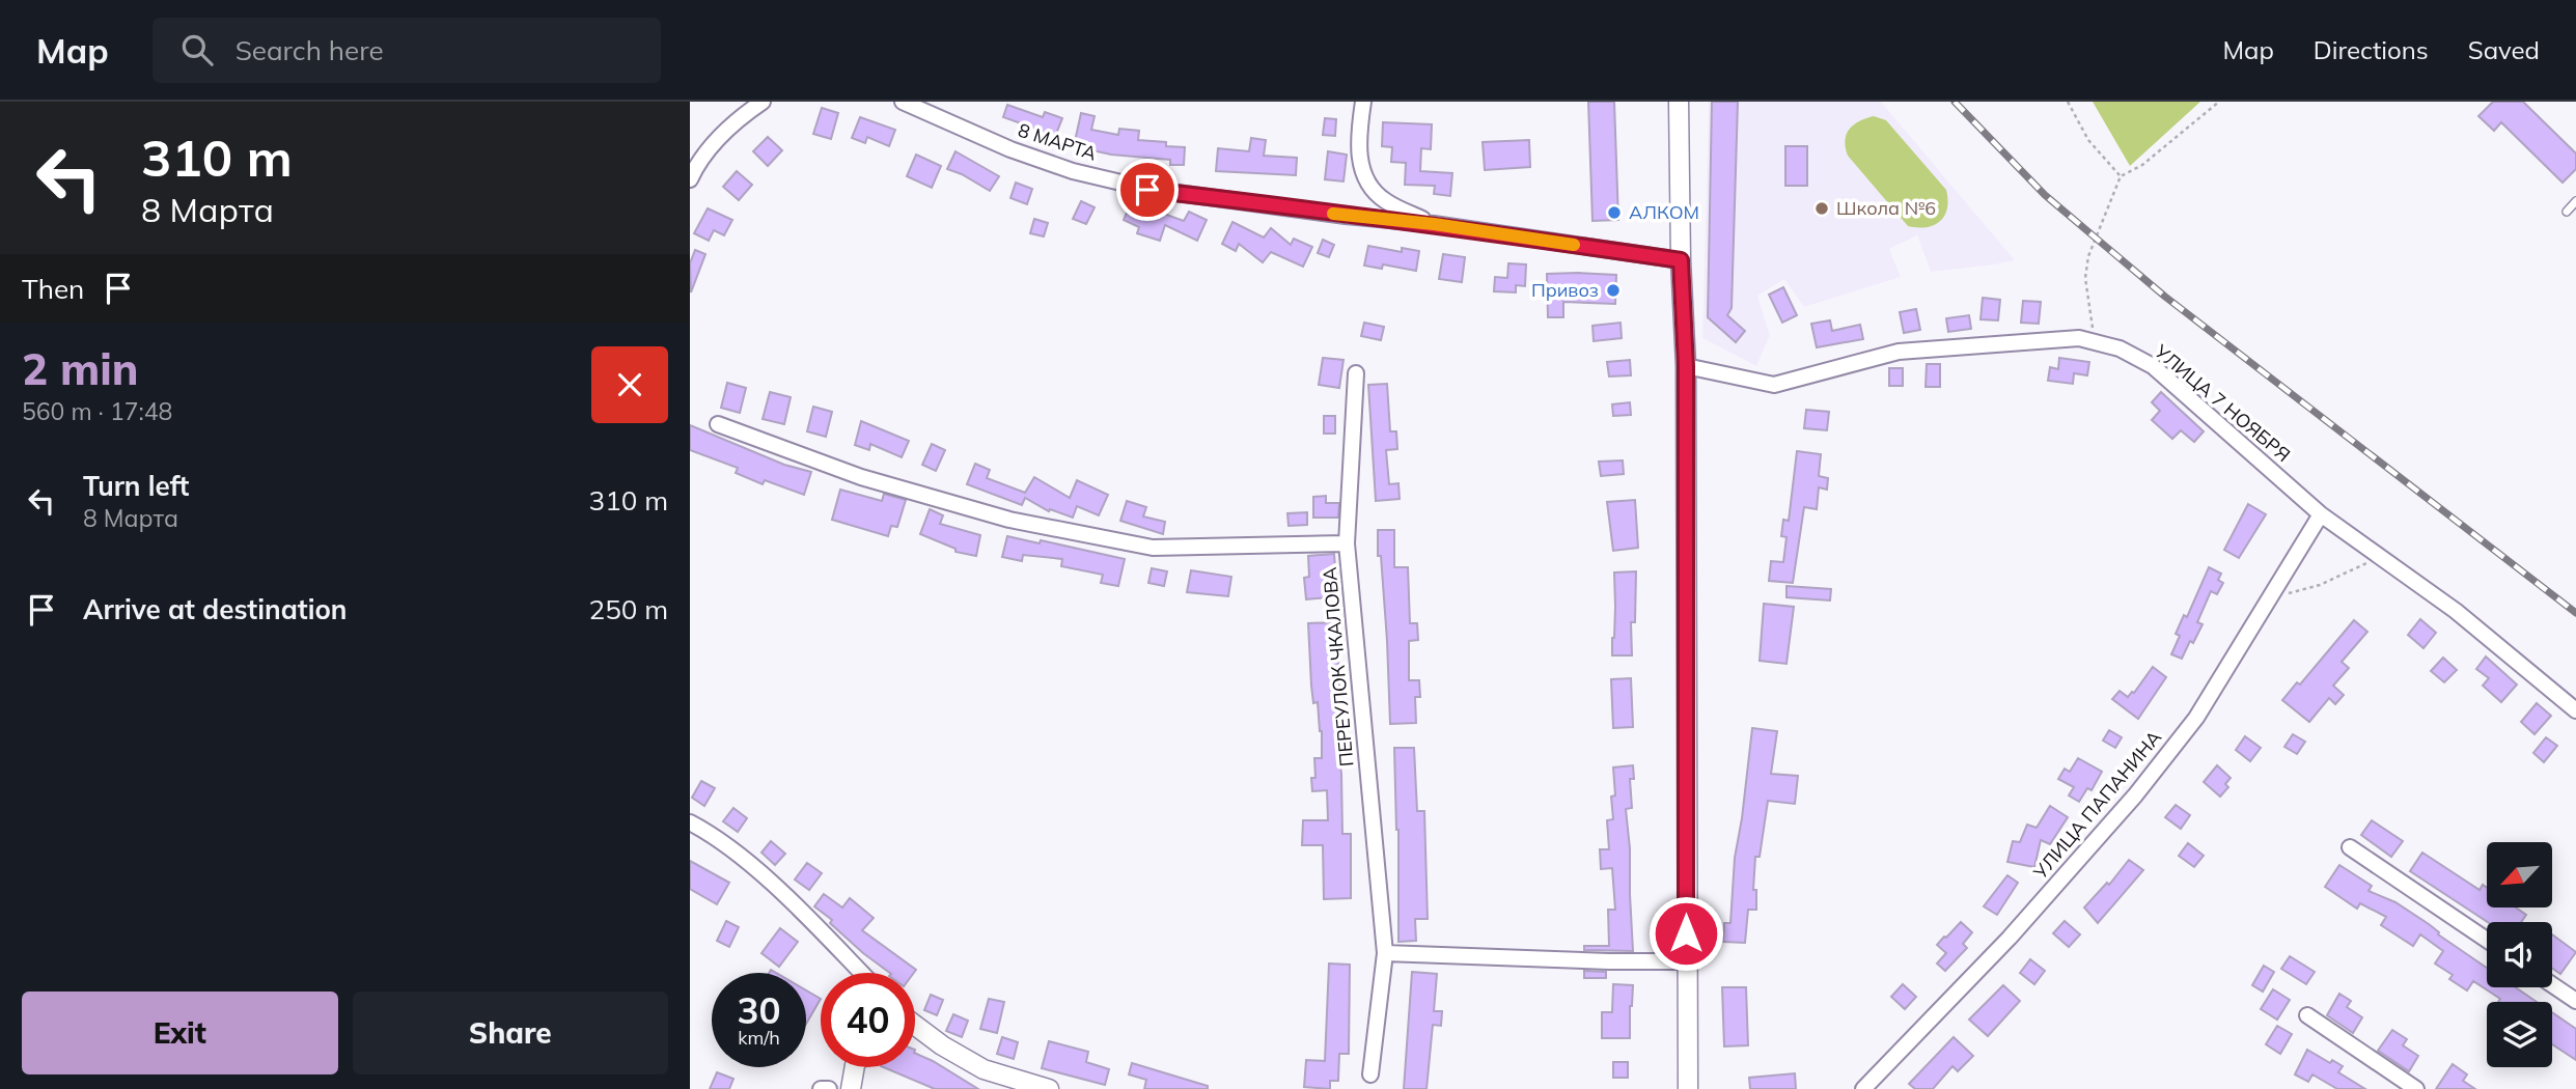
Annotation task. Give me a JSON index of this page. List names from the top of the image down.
{
  "streets": {
    "street": [
      "8 МАРТА",
      "УЛИЦА 7 НОЯБРЯ",
      "ПЕРЕУЛОК ЧКАЛОВА",
      "УЛИЦА ПАПАНИНА"
    ]
  },
  "crossings": [
    ["УЛИЦА 7 НОЯБРЯ", "УЛИЦА ПАПАНИНА"]
  ],
  "places": ["Школа №6", "АЛКОМ", "Привоз"],
  "north": "bottom left",
  "page": {
    "header": "Map",
    "search": "Search here",
    "nav": ["Map", "Directions", "Saved"],
    "turn": ["310 m", "8 Марта"],
    "then": "Then",
    "heading": ["2 min", "560 m · 17:48"],
    "list": [
      {
        "name": "Turn left",
        "note": "8 Марта",
        "value": "310 m"
      },
      {
        "name": "Arrive at destination",
        "value": "250 m"
      }
    ],
    "speed": "30 km/h",
    "limit": "40",
    "buttons": ["Exit", "Share"]
  }
}
